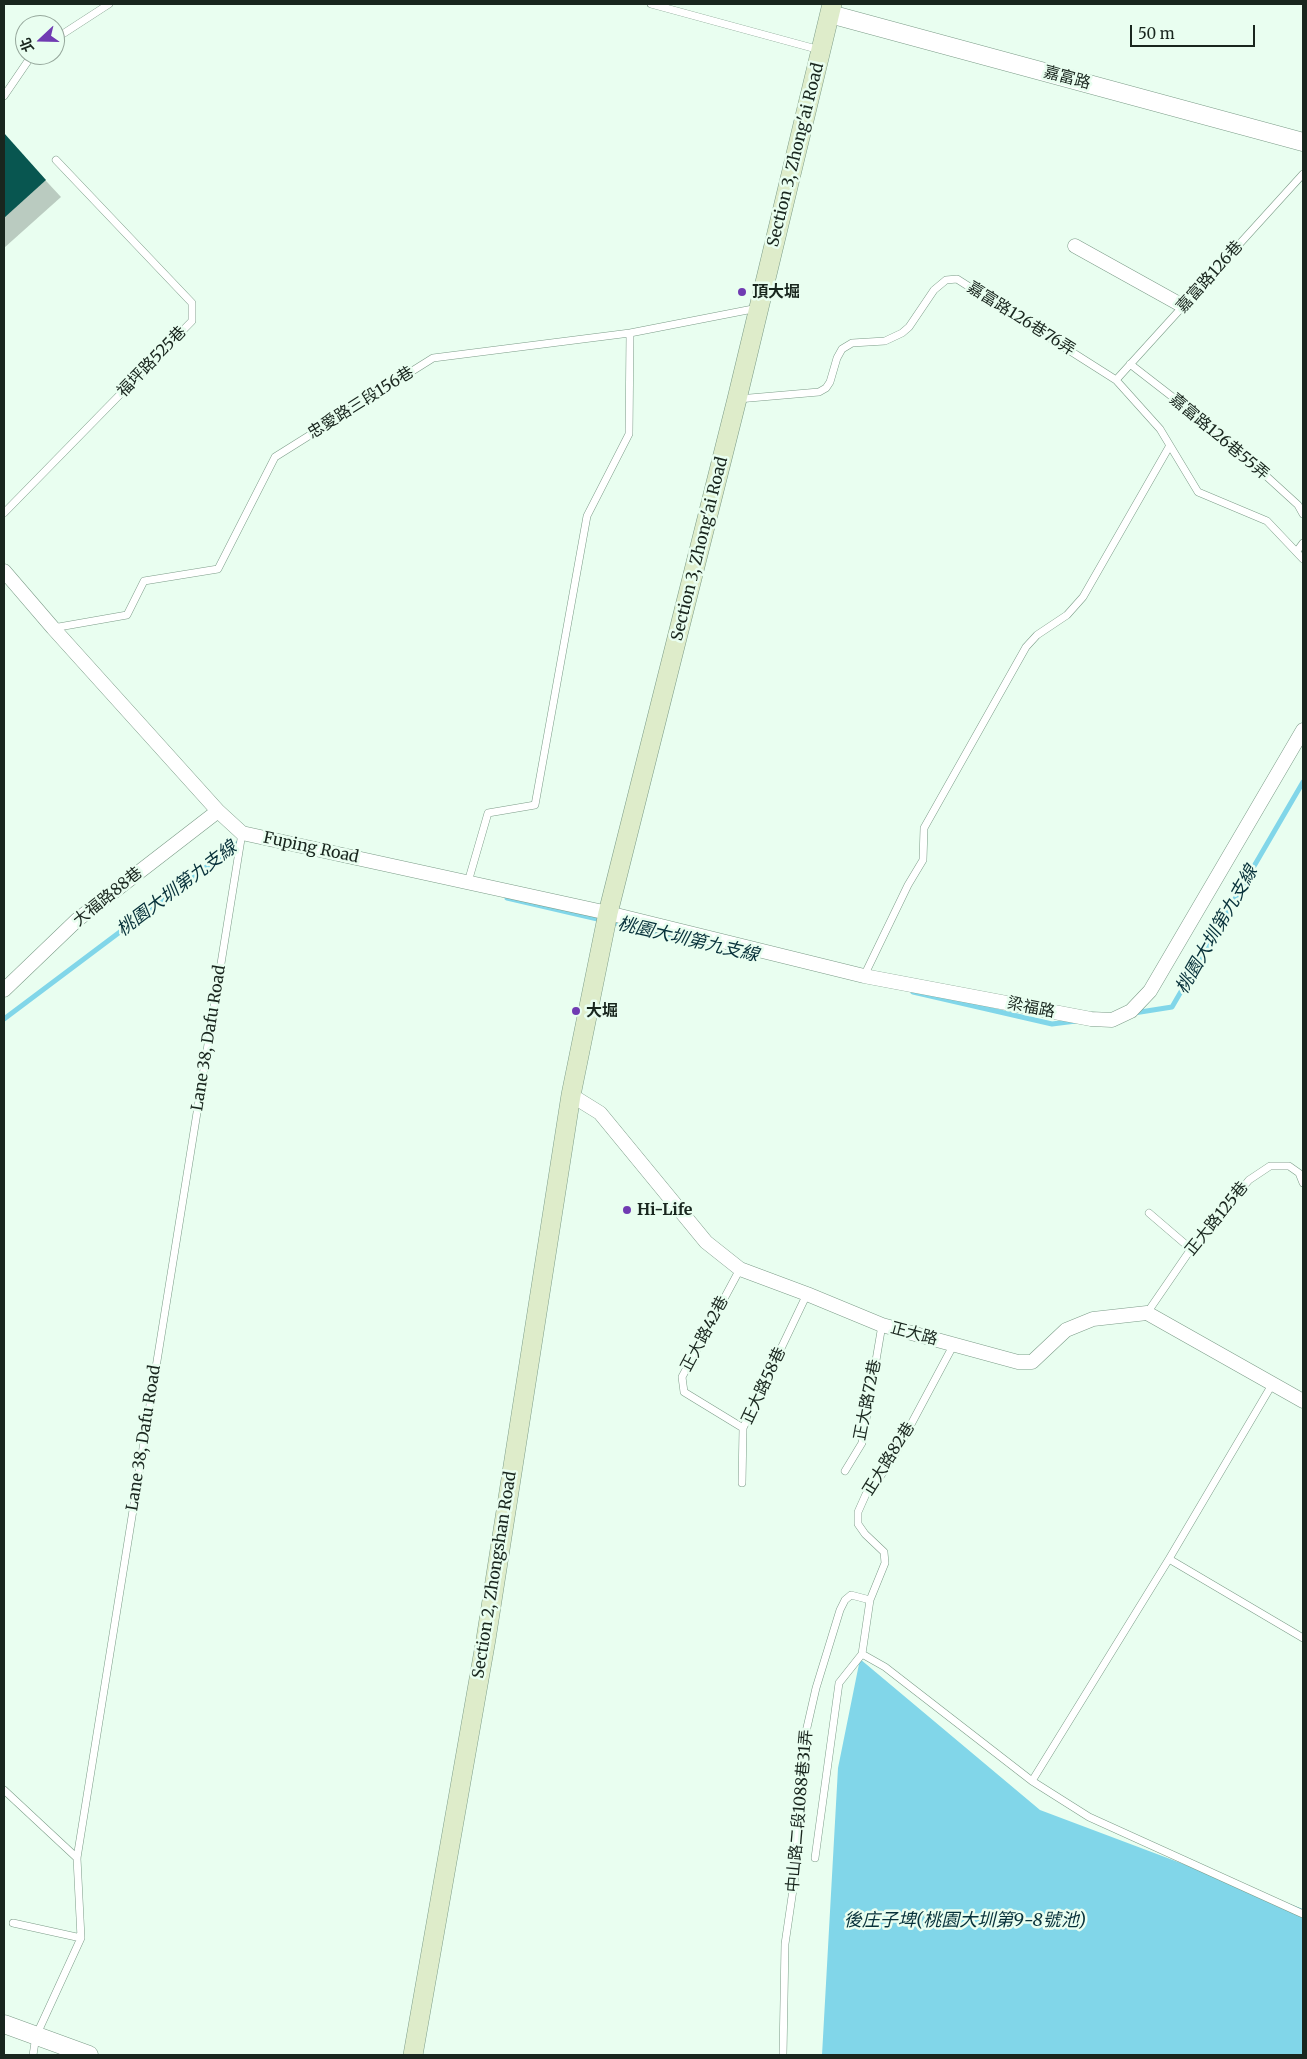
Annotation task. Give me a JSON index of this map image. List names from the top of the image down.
{
  "streets": {
    "main road": ["Section 3, Zhong'ai Road", "Section 2, Zhongshan Road"],
    "street": [
      "嘉富路",
      "Fuping Road",
      "大福路88巷",
      "梁福路",
      "正大路"
    ],
    "lane": [
      "嘉富路126巷",
      "嘉富路126巷76弄",
      "福坪路525巷",
      "忠愛路三段156巷",
      "嘉富路126巷55弄",
      "Lane 38, Dafu Road",
      "正大路125巷",
      "正大路42巷",
      "正大路58巷",
      "正大路72巷",
      "正大路82巷",
      "中山路二段1088巷31弄"
    ]
  },
  "crossings": [
    ["嘉富路", "Section 3, Zhong'ai Road"],
    ["Section 3, Zhong'ai Road", "嘉富路126巷76弄"],
    ["Section 3, Zhong'ai Road", "忠愛路三段156巷"],
    ["Section 3, Zhong'ai Road", "Fuping Road"],
    ["Section 3, Zhong'ai Road", "梁福路"],
    ["Section 3, Zhong'ai Road", "正大路"],
    ["Section 3, Zhong'ai Road", "Section 2, Zhongshan Road"],
    ["嘉富路126巷", "嘉富路126巷76弄"],
    ["嘉富路126巷", "嘉富路126巷55弄"],
    ["忠愛路三段156巷", "Fuping Road"],
    ["Fuping Road", "大福路88巷"],
    ["Fuping Road", "梁福路"],
    ["Fuping Road", "Lane 38, Dafu Road"],
    ["正大路125巷", "正大路"],
    ["正大路42巷", "正大路"],
    ["正大路42巷", "正大路58巷"],
    ["正大路", "正大路58巷"],
    ["正大路", "正大路72巷"],
    ["正大路", "正大路82巷"],
    ["正大路", "Section 2, Zhongshan Road"],
    ["正大路82巷", "中山路二段1088巷31弄"]
  ],
  "water": ["桃園大圳第九支線", "後庄子埤(桃園大圳第9-8號池)"],
  "places": ["頂大堀", "大堀", "Hi-Life"],
  "scale_bar": "50 m",
  "north": "left"
}
